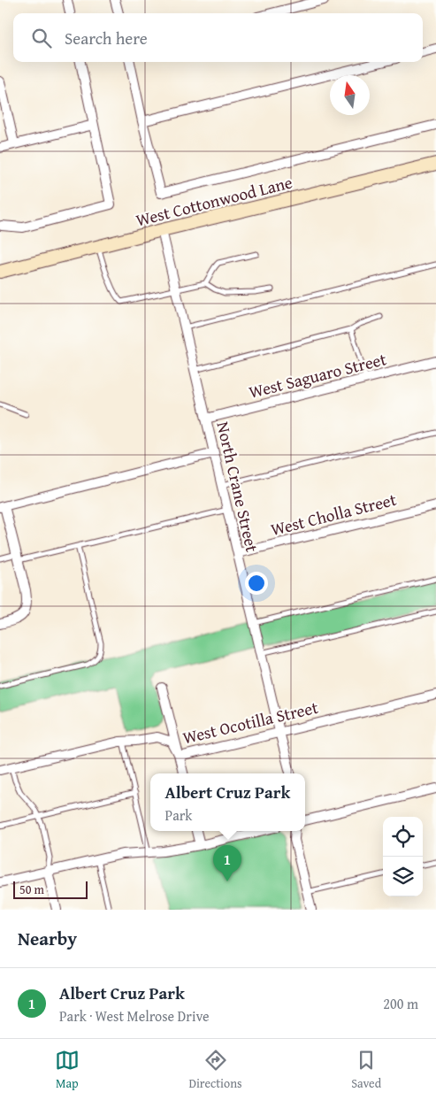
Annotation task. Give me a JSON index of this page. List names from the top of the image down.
{
  "streets": {
    "main road": ["West Cottonwood Lane"],
    "street": [
      "West Saguaro Street",
      "North Crane Street",
      "West Cholla Street",
      "West Ocotilla Street"
    ]
  },
  "crossings": [
    ["West Cottonwood Lane", "North Crane Street"],
    ["West Saguaro Street", "North Crane Street"],
    ["North Crane Street", "West Cholla Street"],
    ["North Crane Street", "West Ocotilla Street"]
  ],
  "scale_bar": "50 m",
  "north": "top",
  "page": {
    "search": "Search here",
    "popup": ["Albert Cruz Park", "Park"],
    "pins": "1",
    "scale": "50 m",
    "heading": "Nearby",
    "list": [
      {
        "mark": "1",
        "name": "Albert Cruz Park",
        "note": "Park · West Melrose Drive",
        "value": "200 m"
      }
    ],
    "nav": ["Map", "Directions", "Saved"]
  }
}
